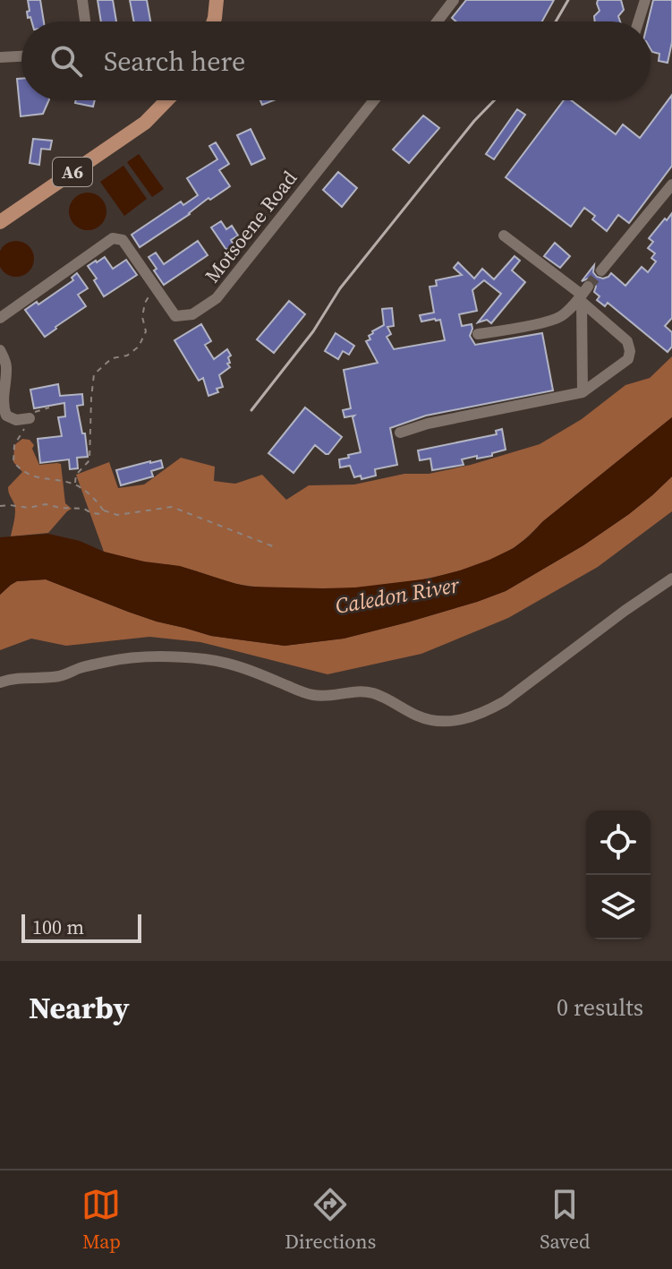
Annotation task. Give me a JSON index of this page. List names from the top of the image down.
{
  "streets": {
    "main road": ["A6"],
    "street": ["Motsoene Road"]
  },
  "water": ["Caledon River"],
  "scale_bar": "100 m",
  "page": {
    "search": "Search here",
    "scale": "100 m",
    "heading": ["Nearby", "0 results"],
    "nav": ["Map", "Directions", "Saved"]
  }
}
